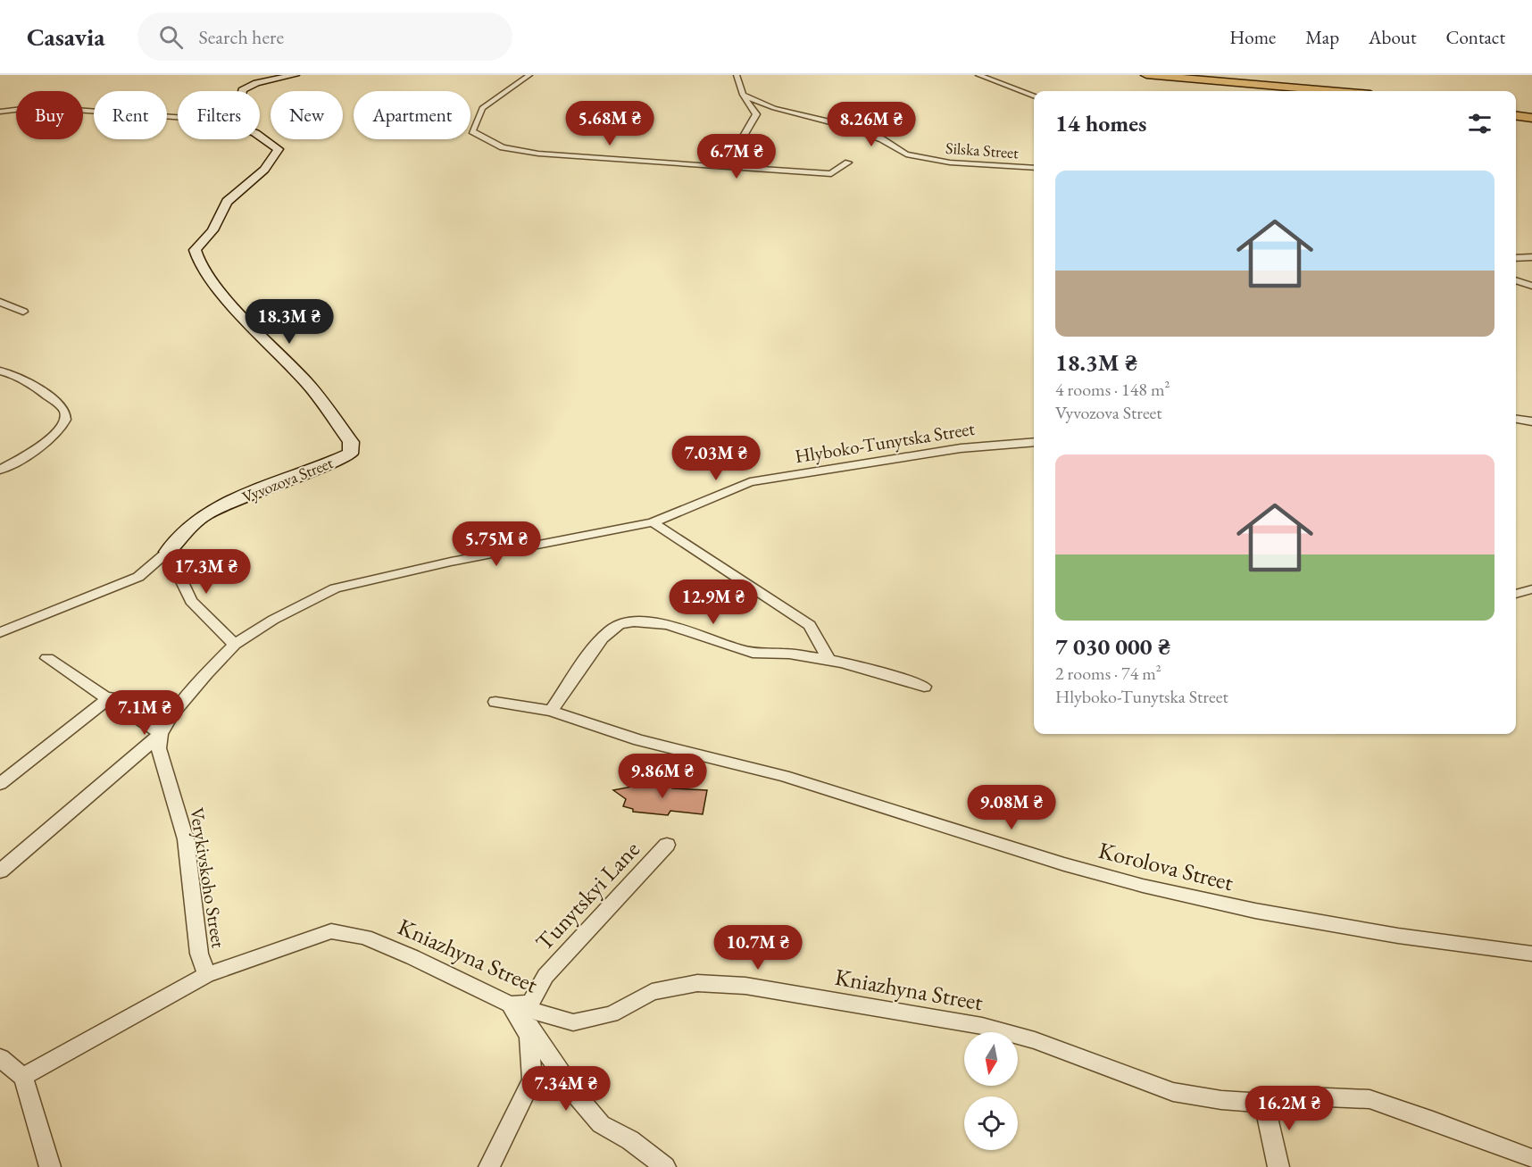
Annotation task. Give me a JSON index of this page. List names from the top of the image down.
{
  "streets": {
    "street": [
      "Silska Street",
      "Hlyboko-Tunytska Street",
      "Vyvozova Street",
      "Korolova Street",
      "Verykivskoho Street",
      "Tunytskyi Lane",
      "Kniazhyna Street"
    ]
  },
  "crossings": [
    ["Verykivskoho Street", "Kniazhyna Street"],
    ["Tunytskyi Lane", "Kniazhyna Street"]
  ],
  "north": "bottom",
  "page": {
    "header": "Casavia",
    "search": "Search here",
    "nav": [
      "Home",
      "Map",
      "About",
      "Contact"
    ],
    "chip": [
      "Buy",
      "Rent",
      "Filters",
      "New",
      "Apartment"
    ],
    "heading": "14 homes",
    "price": [
      "5.68M ₴",
      "8.26M ₴",
      "6.7M ₴",
      "18.3M ₴",
      "7.03M ₴",
      "5.75M ₴",
      "17.3M ₴",
      "12.9M ₴",
      "7.1M ₴",
      "9.86M ₴",
      "9.08M ₴",
      "10.7M ₴",
      "7.34M ₴",
      "16.2M ₴"
    ],
    "list": [
      {
        "name": "18.3M ₴",
        "note": "4 rooms · 148 m² · Vyvozova Street"
      },
      {
        "name": "7 030 000 ₴",
        "note": "2 rooms · 74 m² · Hlyboko-Tunytska Street"
      }
    ]
  }
}
